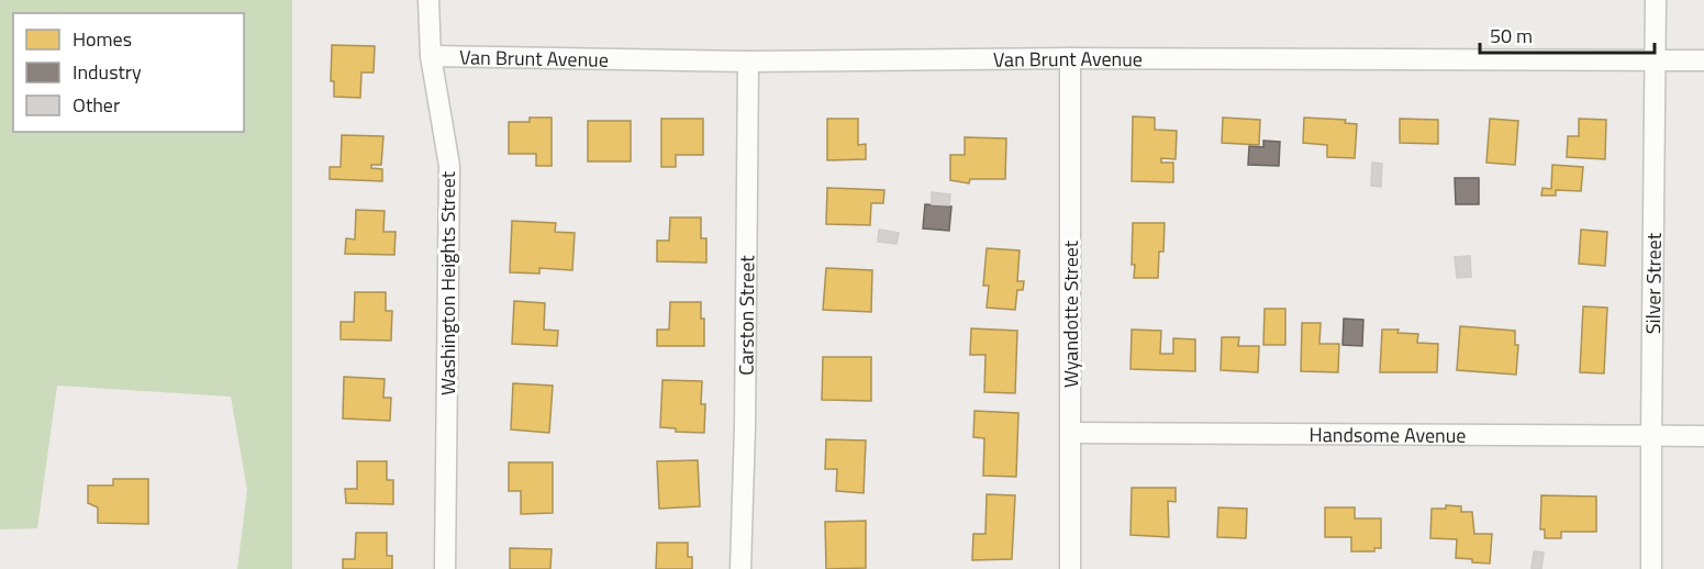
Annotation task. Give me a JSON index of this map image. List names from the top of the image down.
{
  "streets": {
    "street": [
      "Van Brunt Avenue",
      "Washington Heights Street",
      "Silver Street",
      "Wyandotte Street",
      "Carston Street",
      "Handsome Avenue"
    ]
  },
  "crossings": [
    ["Van Brunt Avenue", "Washington Heights Street"],
    ["Van Brunt Avenue", "Silver Street"],
    ["Van Brunt Avenue", "Wyandotte Street"],
    ["Van Brunt Avenue", "Carston Street"],
    ["Silver Street", "Handsome Avenue"],
    ["Wyandotte Street", "Handsome Avenue"]
  ],
  "legend": ["Homes", "Industry", "Other"],
  "scale_bar": "50 m"
}
